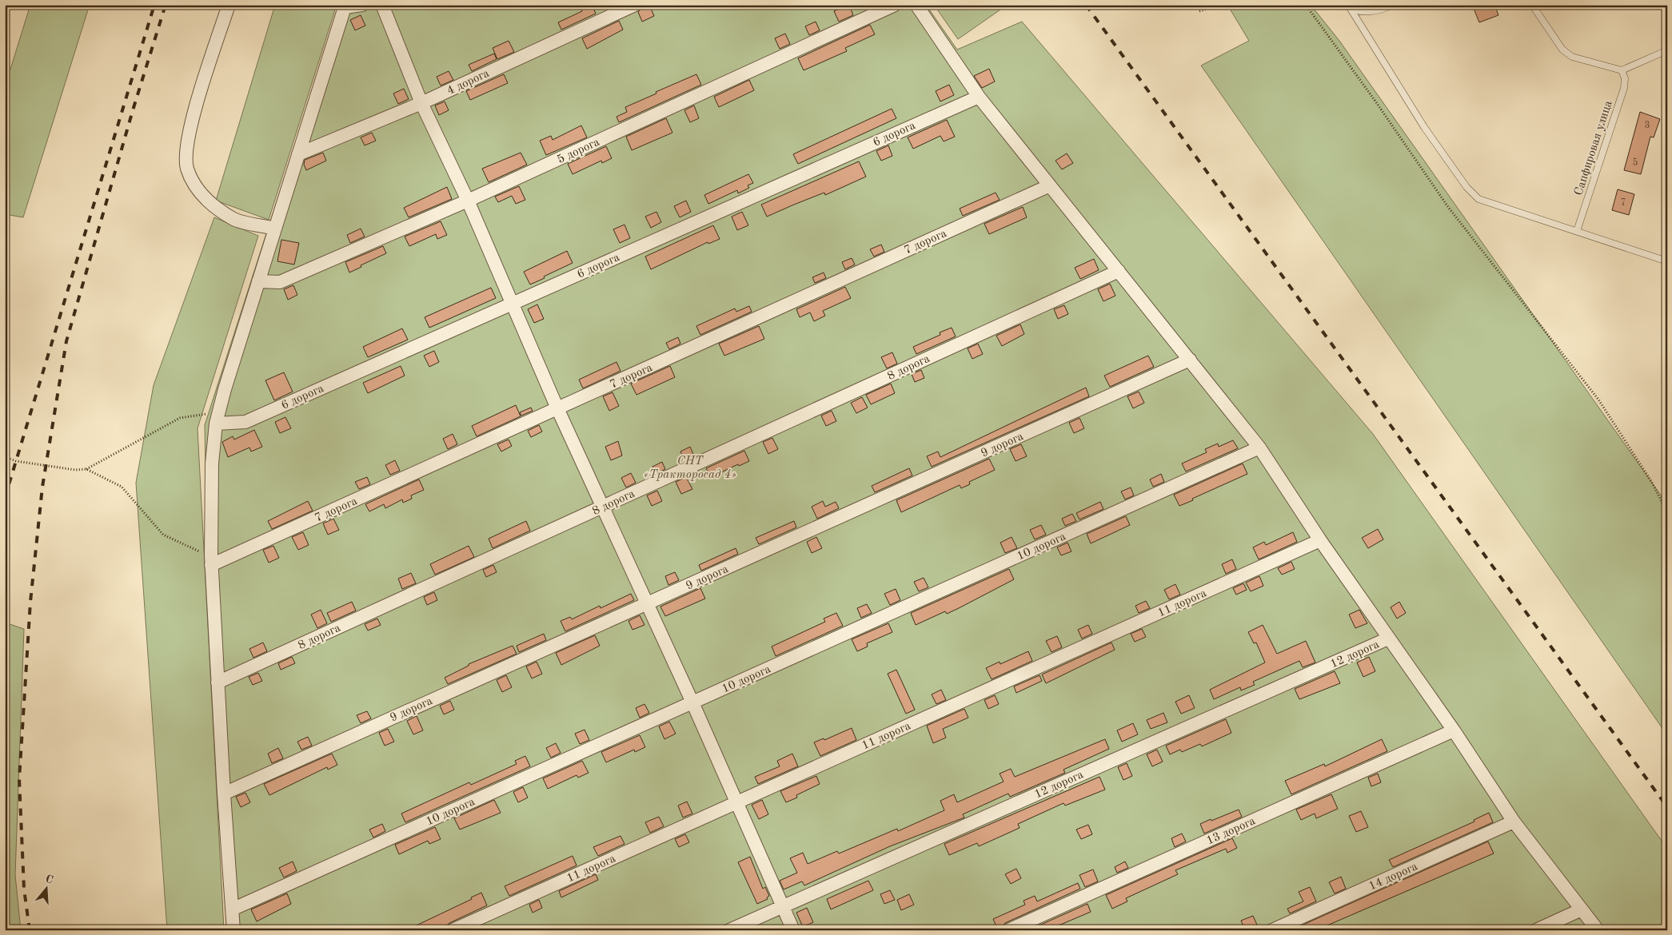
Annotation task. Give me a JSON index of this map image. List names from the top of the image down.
{
  "streets": {
    "street": [
      "4 дорога",
      "6 дорога",
      "5 дорога",
      "7 дорога",
      "8 дорога",
      "9 дорога",
      "10 дорога",
      "11 дорога",
      "12 дорога",
      "13 дорога",
      "14 дорога"
    ],
    "lane": ["Сапфировая улица"]
  },
  "parks": ["СНТ «Тракторосад 4»"],
  "house_numbers": ["3", "5", "7"],
  "north": "top"
}
